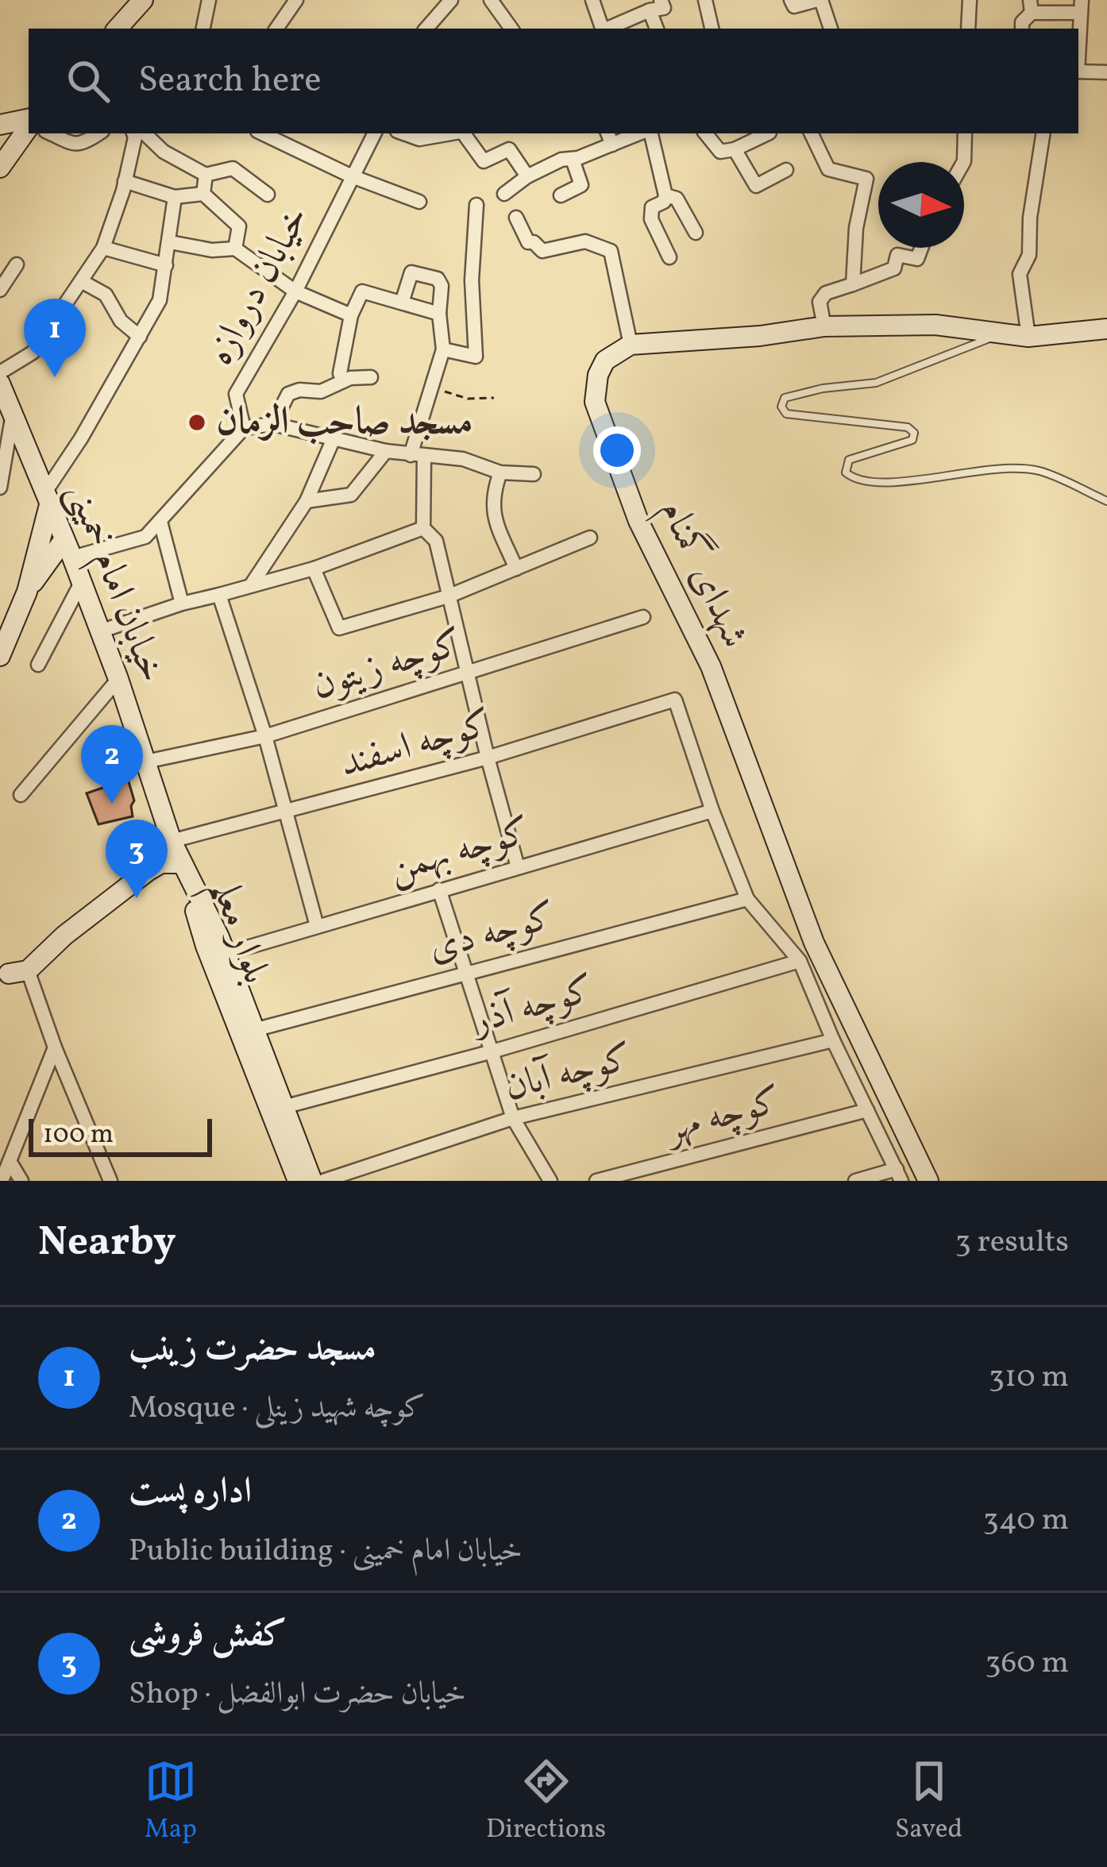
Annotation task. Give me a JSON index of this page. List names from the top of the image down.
{
  "streets": {
    "street": [
      "خیابان دروازه",
      "شهدای گمنام",
      "خیابان امام خمینی",
      "کوچه زیتون",
      "کوچه اسفند",
      "کوچه بهمن",
      "بلوار معلم",
      "کوچه دی",
      "کوچه آذر",
      "کوچه آبان",
      "کوچه مهر"
    ]
  },
  "crossings": [
    ["خیابان دروازه", "خیابان امام خمینی"],
    ["خیابان امام خمینی", "کوچه زیتون"],
    ["خیابان امام خمینی", "کوچه اسفند"],
    ["خیابان امام خمینی", "بلوار معلم"],
    ["کوچه اسفند", "کوچه بهمن"],
    ["کوچه بهمن", "بلوار معلم"],
    ["بلوار معلم", "کوچه دی"],
    ["بلوار معلم", "کوچه آذر"]
  ],
  "places": ["مسجد صاحب الزمان"],
  "scale_bar": "100 m",
  "north": "right",
  "page": {
    "search": "Search here",
    "pins": ["1", "2", "3"],
    "scale": "100 m",
    "heading": ["Nearby", "3 results"],
    "list": [
      {
        "mark": "1",
        "name": "مسجد حضرت زینب",
        "note": "Mosque · کوچه شهید زینلی",
        "value": "310 m"
      },
      {
        "mark": "2",
        "name": "اداره پست",
        "note": "Public building · خیابان امام خمینی",
        "value": "340 m"
      },
      {
        "mark": "3",
        "name": "کفش فروشی",
        "note": "Shop · خیابان حضرت ابوالفضل",
        "value": "360 m"
      }
    ],
    "nav": ["Map", "Directions", "Saved"]
  }
}
